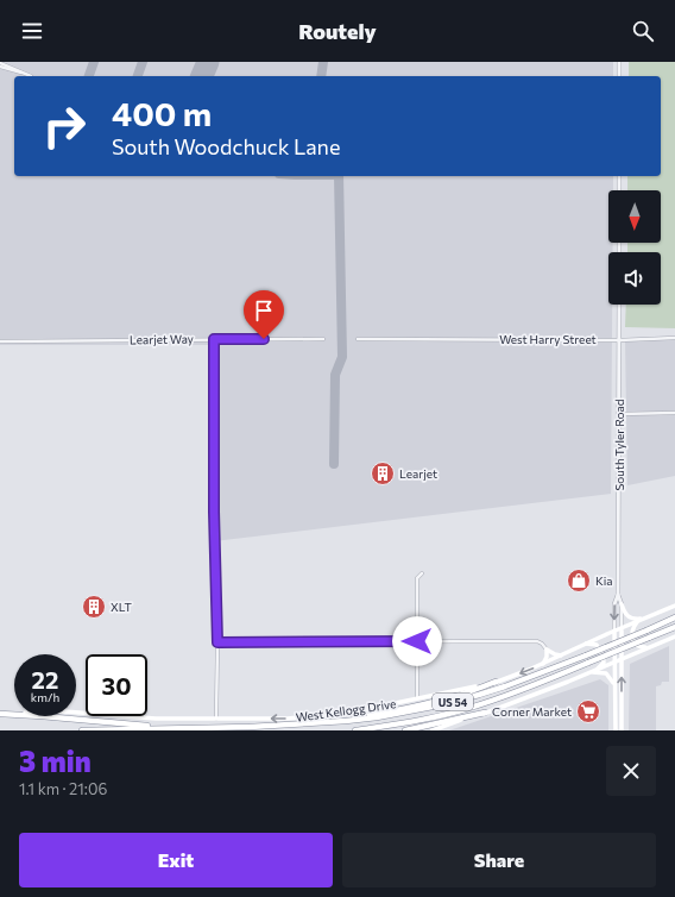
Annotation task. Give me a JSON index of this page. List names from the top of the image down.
{
  "streets": {
    "highway": ["US 54"],
    "main road": ["South Tyler Road", "West Kellogg Drive"],
    "street": ["Learjet Way", "West Harry Street"]
  },
  "crossings": [
    ["West Harry Street", "South Tyler Road"],
    ["South Tyler Road", "West Kellogg Drive"]
  ],
  "one_way": ["West Kellogg Drive"],
  "places": {
    "building": ["Learjet", "XLT"],
    "shop": ["Kia"],
    "supermarket": ["Corner Market"]
  },
  "north": "bottom",
  "page": {
    "header": "Routely",
    "turn": ["400 m", "South Woodchuck Lane"],
    "speed": "22 km/h",
    "limit": "30",
    "heading": ["3 min", "1.1 km · 21:06"],
    "buttons": ["Exit", "Share"]
  }
}
